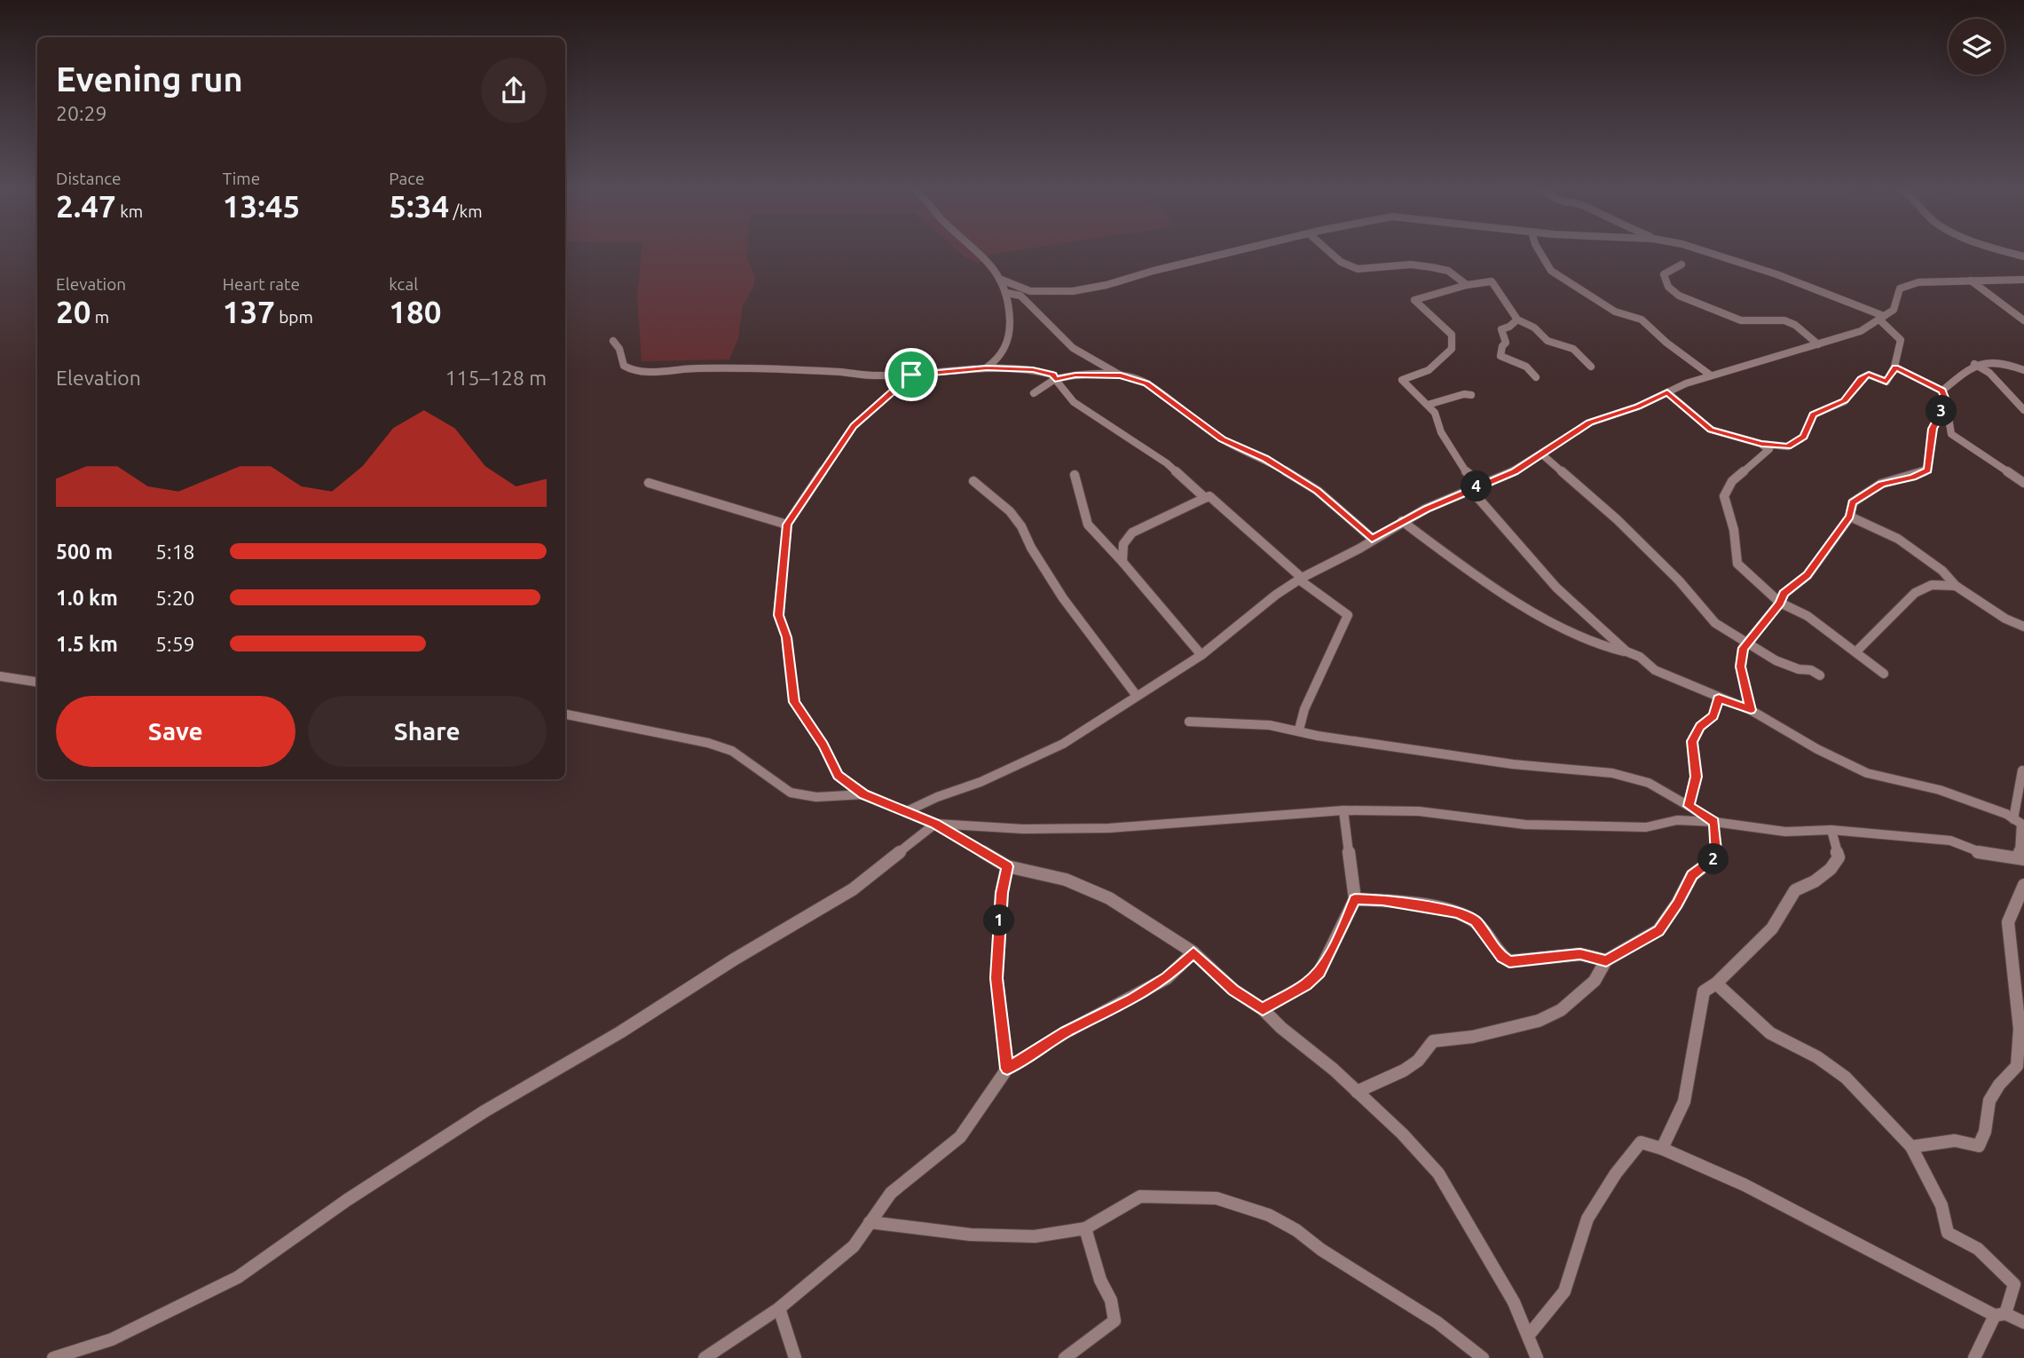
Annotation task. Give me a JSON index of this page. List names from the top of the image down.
{
  "page": {
    "heading": ["Evening run", "20:29"],
    "stats": [
      ["Distance", "2.47 km"],
      ["Time", "13:45"],
      ["Pace", "5:34 /km"],
      ["Elevation", "20 m"],
      ["Heart rate", "137 bpm"],
      ["kcal", "180"]
    ],
    "chart": ["Elevation", "115–128 m"],
    "pins": [
      "3",
      "4",
      "2",
      "1"
    ],
    "list": [
      {
        "name": "500 m",
        "note": "5:18"
      },
      {
        "name": "1.0 km",
        "note": "5:20"
      },
      {
        "name": "1.5 km",
        "note": "5:59"
      }
    ],
    "buttons": ["Save", "Share"]
  }
}
